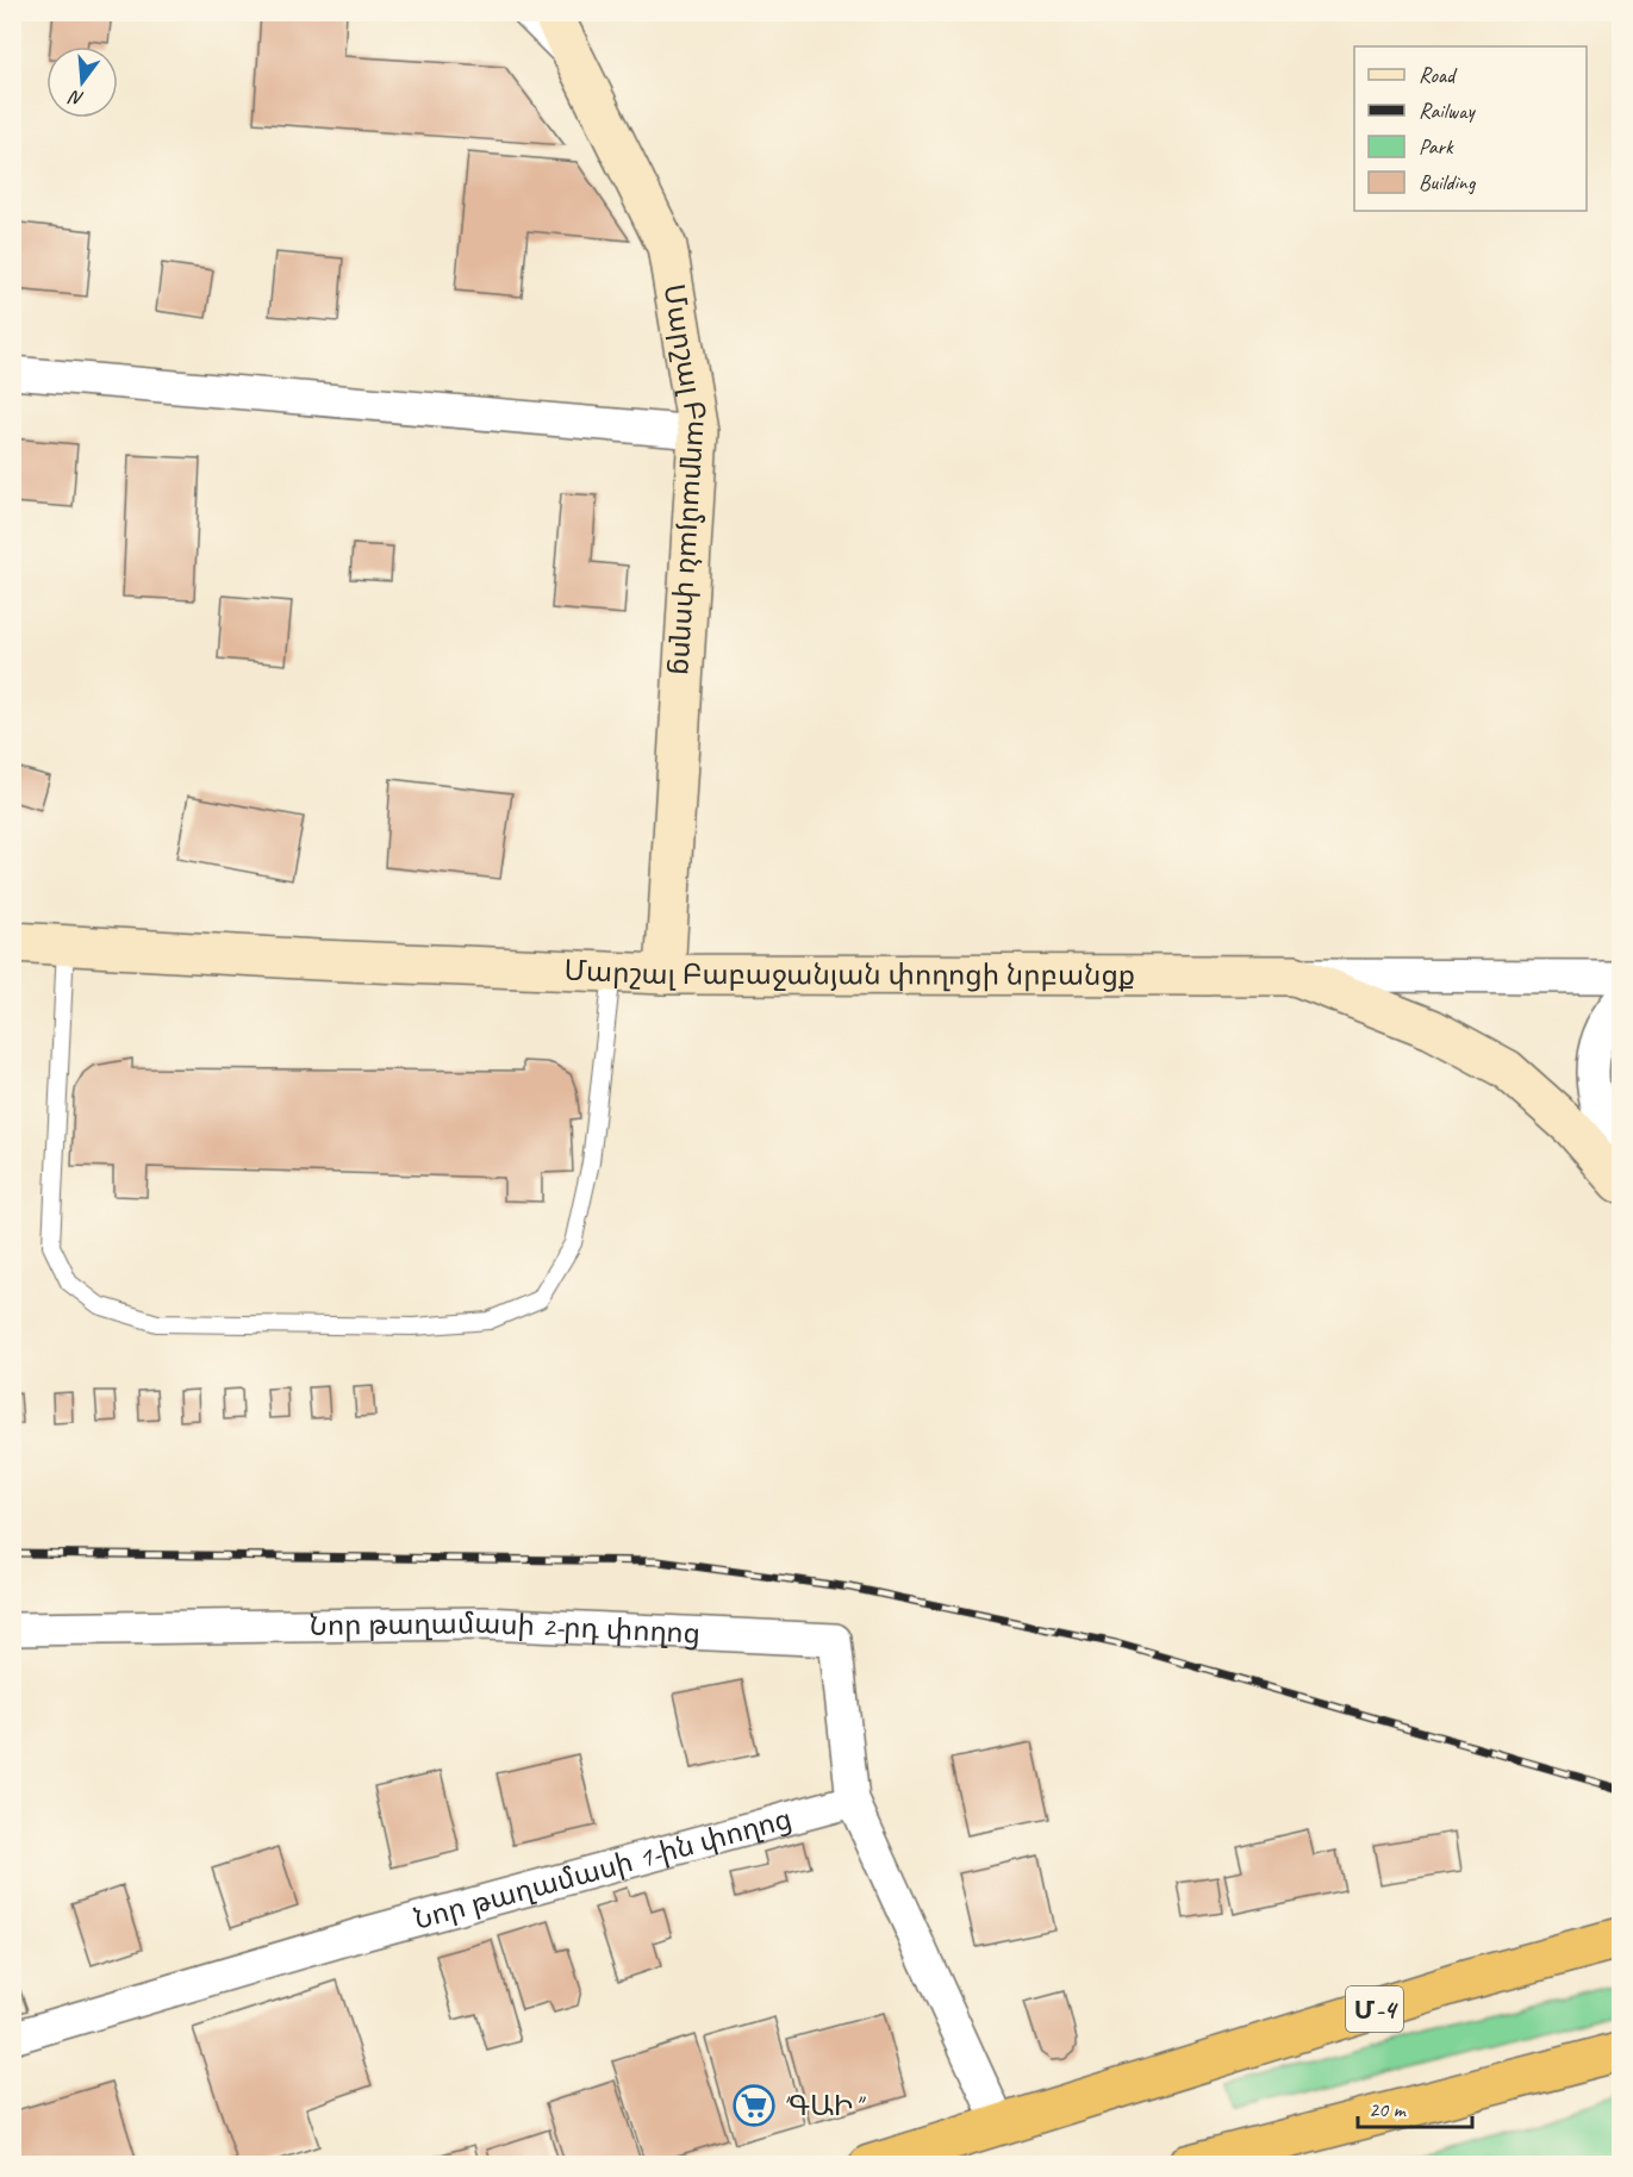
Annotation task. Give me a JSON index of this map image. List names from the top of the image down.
{
  "streets": {
    "highway": ["Մ-4"],
    "street": [
      "Մարշալ Բաղրամյան փողոց",
      "Մարշալ Բաբաջանյան փողոցի նրբանցք",
      "Նոր թաղամասի 2-րդ փողոց",
      "Նոր թաղամասի 1-ին փողոց"
    ]
  },
  "crossings": [
    ["Մարշալ Բաղրամյան փողոց", "Մարշալ Բաբաջանյան փողոցի նրբանցք"],
    ["Նոր թաղամասի 2-րդ փողոց", "Նոր թաղամասի 1-ին փողոց"]
  ],
  "places": {
    "supermarket": ["\"ԳԱԻ\""]
  },
  "legend": [
    "Road",
    "Railway",
    "Park",
    "Building"
  ],
  "scale_bar": "20 m",
  "north": "bottom"
}
